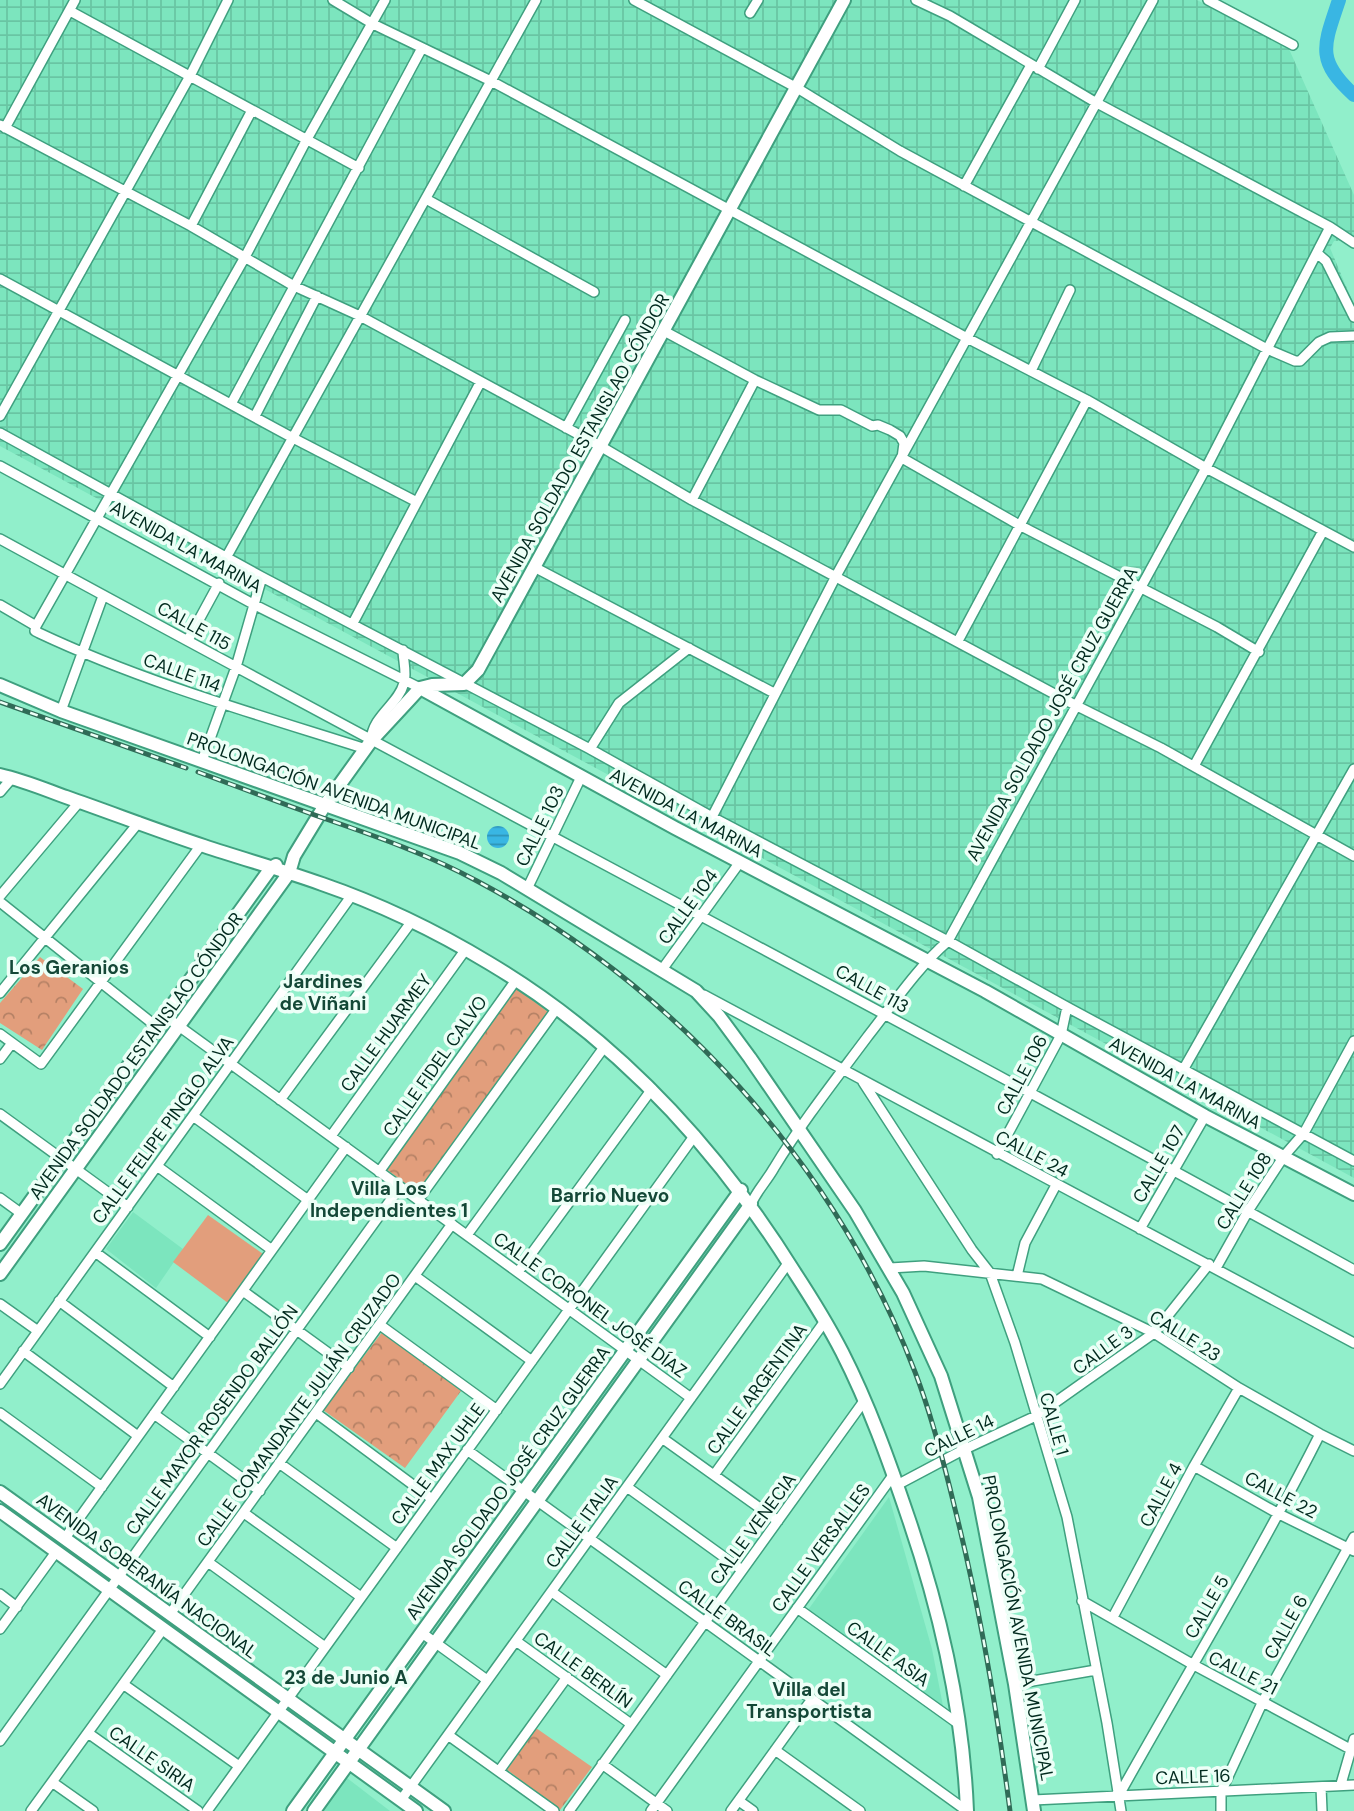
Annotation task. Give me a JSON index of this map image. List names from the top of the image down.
{
  "streets": {
    "street": [
      "AVENIDA SOLDADO ESTANISLAO CÓNDOR",
      "AVENIDA LA MARINA",
      "CALLE 115",
      "CALLE 114",
      "AVENIDA SOLDADO JOSÉ CRUZ GUERRA",
      "PROLONGACIÓN AVENIDA MUNICIPAL",
      "CALLE 103",
      "CALLE 104",
      "CALLE 113",
      "CALLE HUARMEY",
      "CALLE FIDEL CALVO",
      "CALLE 106",
      "CALLE FELIPE PINGLO ALVA",
      "CALLE 24",
      "CALLE 107",
      "CALLE 108",
      "CALLE CORONEL JOSÉ DÍAZ",
      "CALLE 23",
      "CALLE 3",
      "CALLE ARGENTINA",
      "CALLE COMANDANTE JULIÁN CRUZADO",
      "CALLE MAYOR ROSENDO BALLÓN",
      "CALLE 1",
      "CALLE 14",
      "CALLE MAX UHLE",
      "CALLE 4",
      "CALLE 22",
      "CALLE ITALIA",
      "CALLE VENECIA",
      "CALLE VERSALLES",
      "AVENIDA SOBERANÍA NACIONAL",
      "CALLE 5",
      "CALLE BRASIL",
      "CALLE 6",
      "CALLE ASIA",
      "CALLE BERLÍN",
      "CALLE 21",
      "CALLE SIRIA",
      "CALLE 16"
    ]
  },
  "crossings": [
    ["AVENIDA SOLDADO ESTANISLAO CÓNDOR", "AVENIDA LA MARINA"],
    ["AVENIDA SOLDADO ESTANISLAO CÓNDOR", "CALLE 115"],
    ["AVENIDA SOLDADO ESTANISLAO CÓNDOR", "CALLE 114"],
    ["AVENIDA SOLDADO ESTANISLAO CÓNDOR", "PROLONGACIÓN AVENIDA MUNICIPAL"],
    ["AVENIDA SOLDADO ESTANISLAO CÓNDOR", "CALLE 113"],
    ["AVENIDA SOLDADO ESTANISLAO CÓNDOR", "CALLE CORONEL JOSÉ DÍAZ"],
    ["AVENIDA LA MARINA", "AVENIDA SOLDADO JOSÉ CRUZ GUERRA"],
    ["AVENIDA LA MARINA", "CALLE 103"],
    ["AVENIDA LA MARINA", "CALLE 104"],
    ["AVENIDA LA MARINA", "CALLE 106"],
    ["AVENIDA LA MARINA", "CALLE 107"],
    ["AVENIDA LA MARINA", "CALLE 108"],
    ["CALLE 115", "CALLE 114"],
    ["CALLE 115", "CALLE 113"],
    ["CALLE 114", "CALLE 113"],
    ["AVENIDA SOLDADO JOSÉ CRUZ GUERRA", "PROLONGACIÓN AVENIDA MUNICIPAL"],
    ["AVENIDA SOLDADO JOSÉ CRUZ GUERRA", "CALLE 113"],
    ["AVENIDA SOLDADO JOSÉ CRUZ GUERRA", "CALLE 24"],
    ["AVENIDA SOLDADO JOSÉ CRUZ GUERRA", "CALLE CORONEL JOSÉ DÍAZ"],
    ["AVENIDA SOLDADO JOSÉ CRUZ GUERRA", "AVENIDA SOBERANÍA NACIONAL"],
    ["AVENIDA SOLDADO JOSÉ CRUZ GUERRA", "CALLE BRASIL"],
    ["PROLONGACIÓN AVENIDA MUNICIPAL", "CALLE 103"],
    ["PROLONGACIÓN AVENIDA MUNICIPAL", "CALLE 104"],
    ["PROLONGACIÓN AVENIDA MUNICIPAL", "CALLE 24"],
    ["PROLONGACIÓN AVENIDA MUNICIPAL", "CALLE 23"],
    ["PROLONGACIÓN AVENIDA MUNICIPAL", "CALLE 14"],
    ["PROLONGACIÓN AVENIDA MUNICIPAL", "CALLE 16"],
    ["CALLE 103", "CALLE 113"],
    ["CALLE 104", "CALLE 113"],
    ["CALLE 113", "CALLE 106"],
    ["CALLE 113", "CALLE 107"],
    ["CALLE 113", "CALLE 108"],
    ["CALLE HUARMEY", "CALLE CORONEL JOSÉ DÍAZ"],
    ["CALLE FIDEL CALVO", "CALLE CORONEL JOSÉ DÍAZ"],
    ["CALLE 106", "CALLE 24"],
    ["CALLE FELIPE PINGLO ALVA", "CALLE CORONEL JOSÉ DÍAZ"],
    ["CALLE 24", "CALLE 107"],
    ["CALLE 24", "CALLE 108"],
    ["CALLE 24", "CALLE 1"],
    ["CALLE 108", "CALLE 23"],
    ["CALLE 108", "CALLE 3"],
    ["CALLE CORONEL JOSÉ DÍAZ", "CALLE COMANDANTE JULIÁN CRUZADO"],
    ["CALLE CORONEL JOSÉ DÍAZ", "CALLE MAYOR ROSENDO BALLÓN"],
    ["CALLE CORONEL JOSÉ DÍAZ", "CALLE MAX UHLE"],
    ["CALLE CORONEL JOSÉ DÍAZ", "CALLE ITALIA"],
    ["CALLE 23", "CALLE 3"],
    ["CALLE 23", "CALLE 1"],
    ["CALLE 23", "CALLE 4"],
    ["CALLE 23", "CALLE 5"],
    ["CALLE 3", "CALLE 1"],
    ["CALLE 3", "CALLE 14"],
    ["CALLE COMANDANTE JULIÁN CRUZADO", "AVENIDA SOBERANÍA NACIONAL"],
    ["CALLE MAYOR ROSENDO BALLÓN", "AVENIDA SOBERANÍA NACIONAL"],
    ["CALLE 1", "CALLE 14"],
    ["CALLE 1", "CALLE 5"],
    ["CALLE 1", "CALLE 21"],
    ["CALLE 1", "CALLE 16"],
    ["CALLE 14", "CALLE VERSALLES"],
    ["CALLE MAX UHLE", "AVENIDA SOBERANÍA NACIONAL"],
    ["CALLE MAX UHLE", "CALLE BRASIL"],
    ["CALLE 4", "CALLE 22"],
    ["CALLE 4", "CALLE 21"],
    ["CALLE 22", "CALLE 5"],
    ["CALLE 22", "CALLE 6"],
    ["CALLE ITALIA", "AVENIDA SOBERANÍA NACIONAL"],
    ["CALLE ITALIA", "CALLE BRASIL"],
    ["CALLE ITALIA", "CALLE BERLÍN"],
    ["CALLE VENECIA", "CALLE BRASIL"],
    ["CALLE VENECIA", "CALLE BERLÍN"],
    ["CALLE VERSALLES", "CALLE BRASIL"],
    ["CALLE VERSALLES", "CALLE ASIA"],
    ["CALLE 5", "CALLE 21"],
    ["CALLE 5", "CALLE 16"],
    ["CALLE 6", "CALLE 21"],
    ["CALLE 6", "CALLE 16"]
  ],
  "districts": [
    "Los Geranios",
    "Jardines de Viñani",
    "Villa Los Independientes 1",
    "Barrio Nuevo",
    "23 de Junio A",
    "Villa del Transportista"
  ]
}
